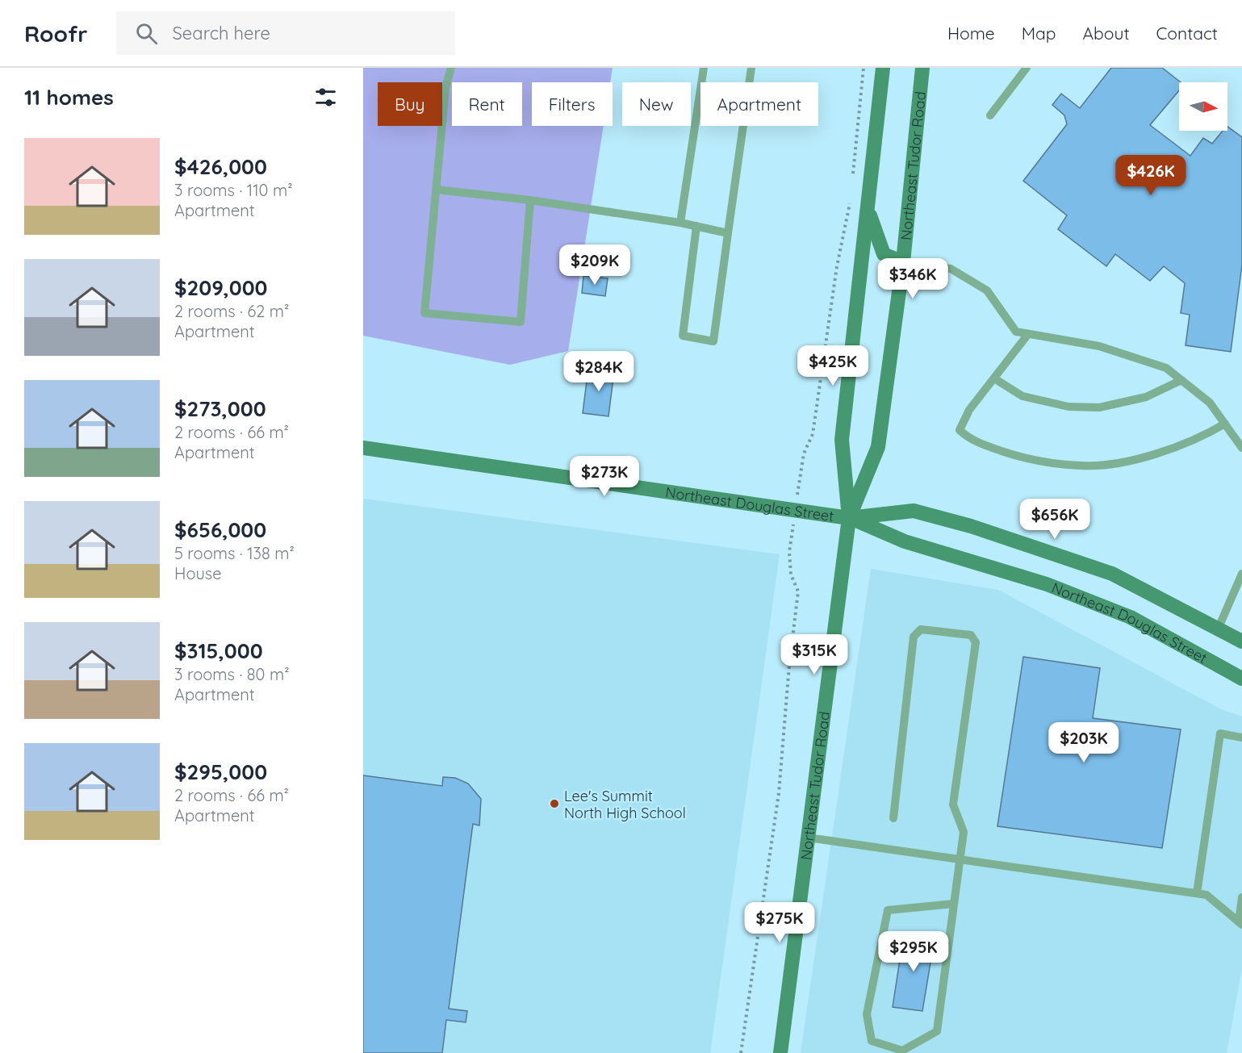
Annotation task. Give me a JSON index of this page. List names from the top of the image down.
{
  "streets": {
    "street": ["Northeast Tudor Road", "Northeast Douglas Street"]
  },
  "crossings": [
    ["Northeast Tudor Road", "Northeast Douglas Street"]
  ],
  "places": ["Lee's Summit North High School"],
  "north": "right",
  "page": {
    "header": "Roofr",
    "search": "Search here",
    "nav": [
      "Home",
      "Map",
      "About",
      "Contact"
    ],
    "heading": "11 homes",
    "chip": [
      "Buy",
      "Rent",
      "Filters",
      "New",
      "Apartment"
    ],
    "list": [
      {
        "name": "$426,000",
        "note": "3 rooms · 110 m² · Apartment"
      },
      {
        "name": "$209,000",
        "note": "2 rooms · 62 m² · Apartment"
      },
      {
        "name": "$273,000",
        "note": "2 rooms · 66 m² · Apartment"
      },
      {
        "name": "$656,000",
        "note": "5 rooms · 138 m² · House"
      },
      {
        "name": "$315,000",
        "note": "3 rooms · 80 m² · Apartment"
      },
      {
        "name": "$295,000",
        "note": "2 rooms · 66 m² · Apartment"
      }
    ],
    "price": [
      "$426K",
      "$209K",
      "$346K",
      "$425K",
      "$284K",
      "$273K",
      "$656K",
      "$315K",
      "$203K",
      "$275K",
      "$295K"
    ]
  }
}
